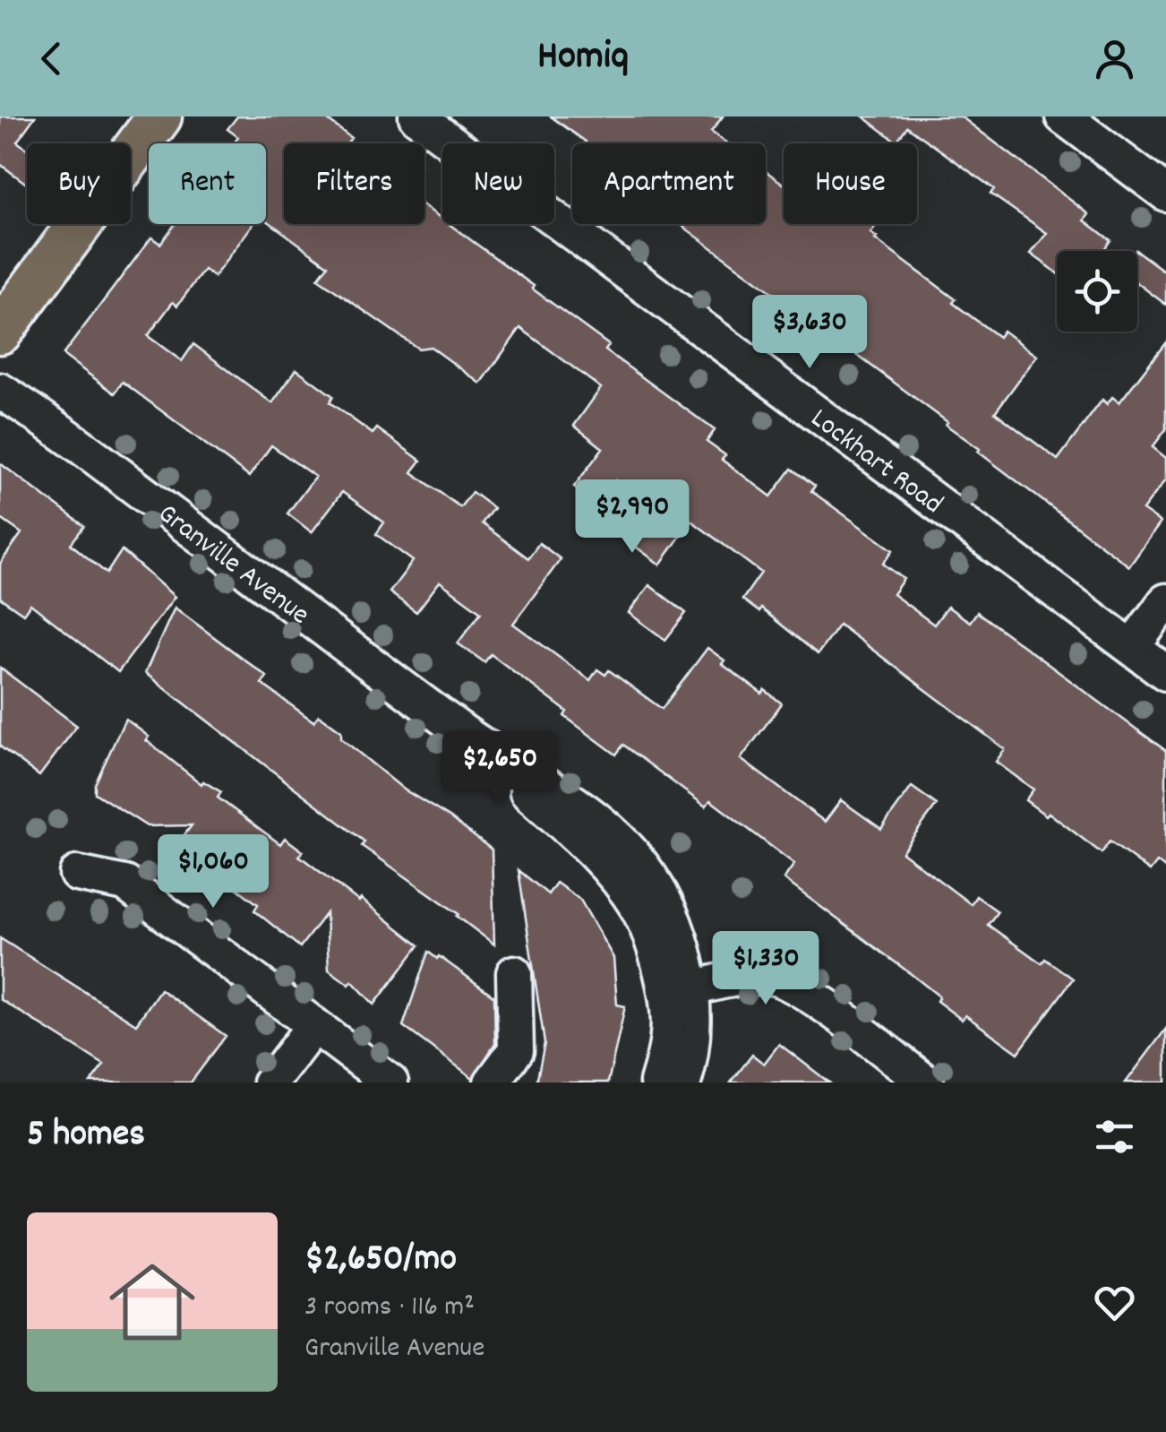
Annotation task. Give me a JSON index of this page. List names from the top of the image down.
{
  "streets": {
    "street": ["Lockhart Road", "Granville Avenue"]
  },
  "page": {
    "header": "Homiq",
    "chip": [
      "Buy",
      "Rent",
      "Filters",
      "New",
      "Apartment",
      "House"
    ],
    "price": [
      "$3,630",
      "$2,990",
      "$2,650",
      "$1,060",
      "$1,330"
    ],
    "heading": "5 homes",
    "list": [
      {
        "name": "$2,650/mo",
        "note": "3 rooms · 116 m² · Granville Avenue"
      }
    ]
  }
}
